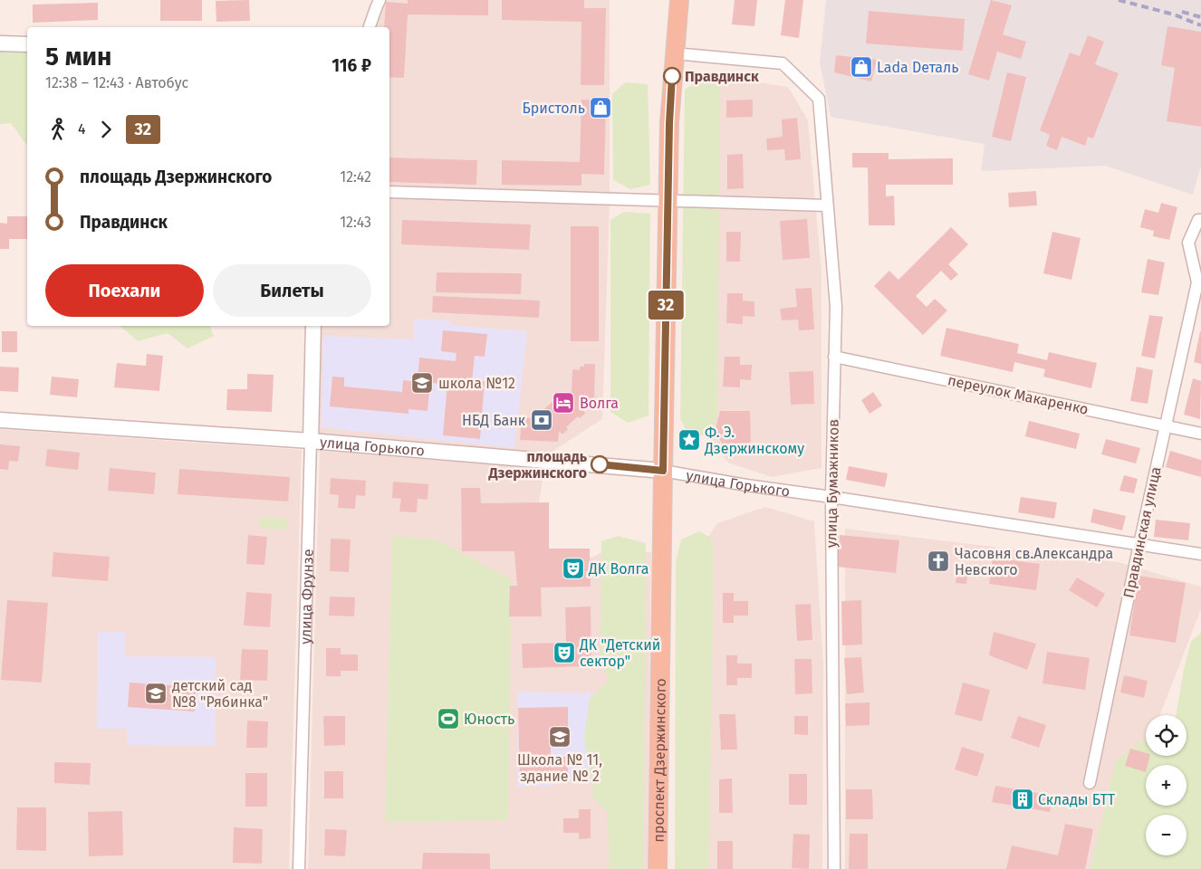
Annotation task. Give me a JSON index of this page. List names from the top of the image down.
{
  "streets": {
    "main road": ["проспект Дзержинского"],
    "street": [
      "переулок Макаренко",
      "улица Горького",
      "улица Бумажников",
      "Правдинская улица",
      "улица Фрунзе"
    ]
  },
  "crossings": [
    ["переулок Макаренко", "улица Бумажников"],
    ["переулок Макаренко", "Правдинская улица"],
    ["улица Горького", "улица Бумажников"],
    ["улица Горького", "Правдинская улица"],
    ["улица Горького", "улица Фрунзе"],
    ["улица Горького", "проспект Дзержинского"],
    ["улица Бумажников", "проспект Дзержинского"]
  ],
  "places": {
    "shop": ["Lada Dеталь", "Бристоль"],
    "other": ["Правдинск", "площадь Дзержинского"],
    "school or university": ["школа №12", "детский сад №8 \"Рябинка\"", "Школа № 11, здание № 2"],
    "hotel": ["Волга"],
    "bank": ["НБД Банк"],
    "place": ["Ф. Э. Дзержинскому"],
    "church": ["Часовня св.Александра Невского"],
    "theatre": ["ДК Волга", "ДК \"Детский сектор\""],
    "sports": ["Юность"],
    "building": ["Склады БТТ"]
  },
  "lines": ["bus line 32"],
  "page": {
    "on_map": "32",
    "heading": ["5 мин", "12:38 – 12:43 · Автобус", "116 ₽"],
    "legs": ["4", "32"],
    "list": [
      {
        "name": "площадь Дзержинского",
        "value": "12:42"
      },
      {
        "name": "Правдинск",
        "value": "12:43"
      }
    ],
    "buttons": ["Поехали", "Билеты"],
    "map_buttons": ["+", "−"]
  }
}
